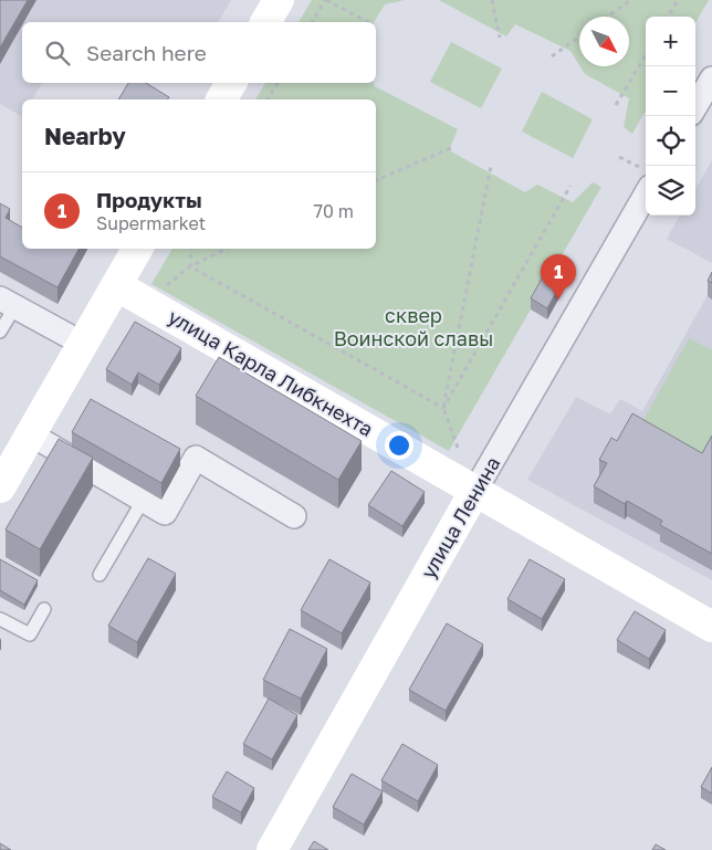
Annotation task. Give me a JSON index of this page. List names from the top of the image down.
{
  "streets": {
    "street": ["улица Карла Либкнехта", "улица Ленина"]
  },
  "crossings": [
    ["улица Карла Либкнехта", "улица Ленина"]
  ],
  "parks": ["сквер Воинской славы"],
  "north": "bottom right",
  "page": {
    "map_buttons": ["+", "−"],
    "search": "Search here",
    "heading": "Nearby",
    "list": [
      {
        "mark": "1",
        "name": "Продукты",
        "note": "Supermarket",
        "value": "70 m"
      }
    ],
    "pins": "1"
  }
}
